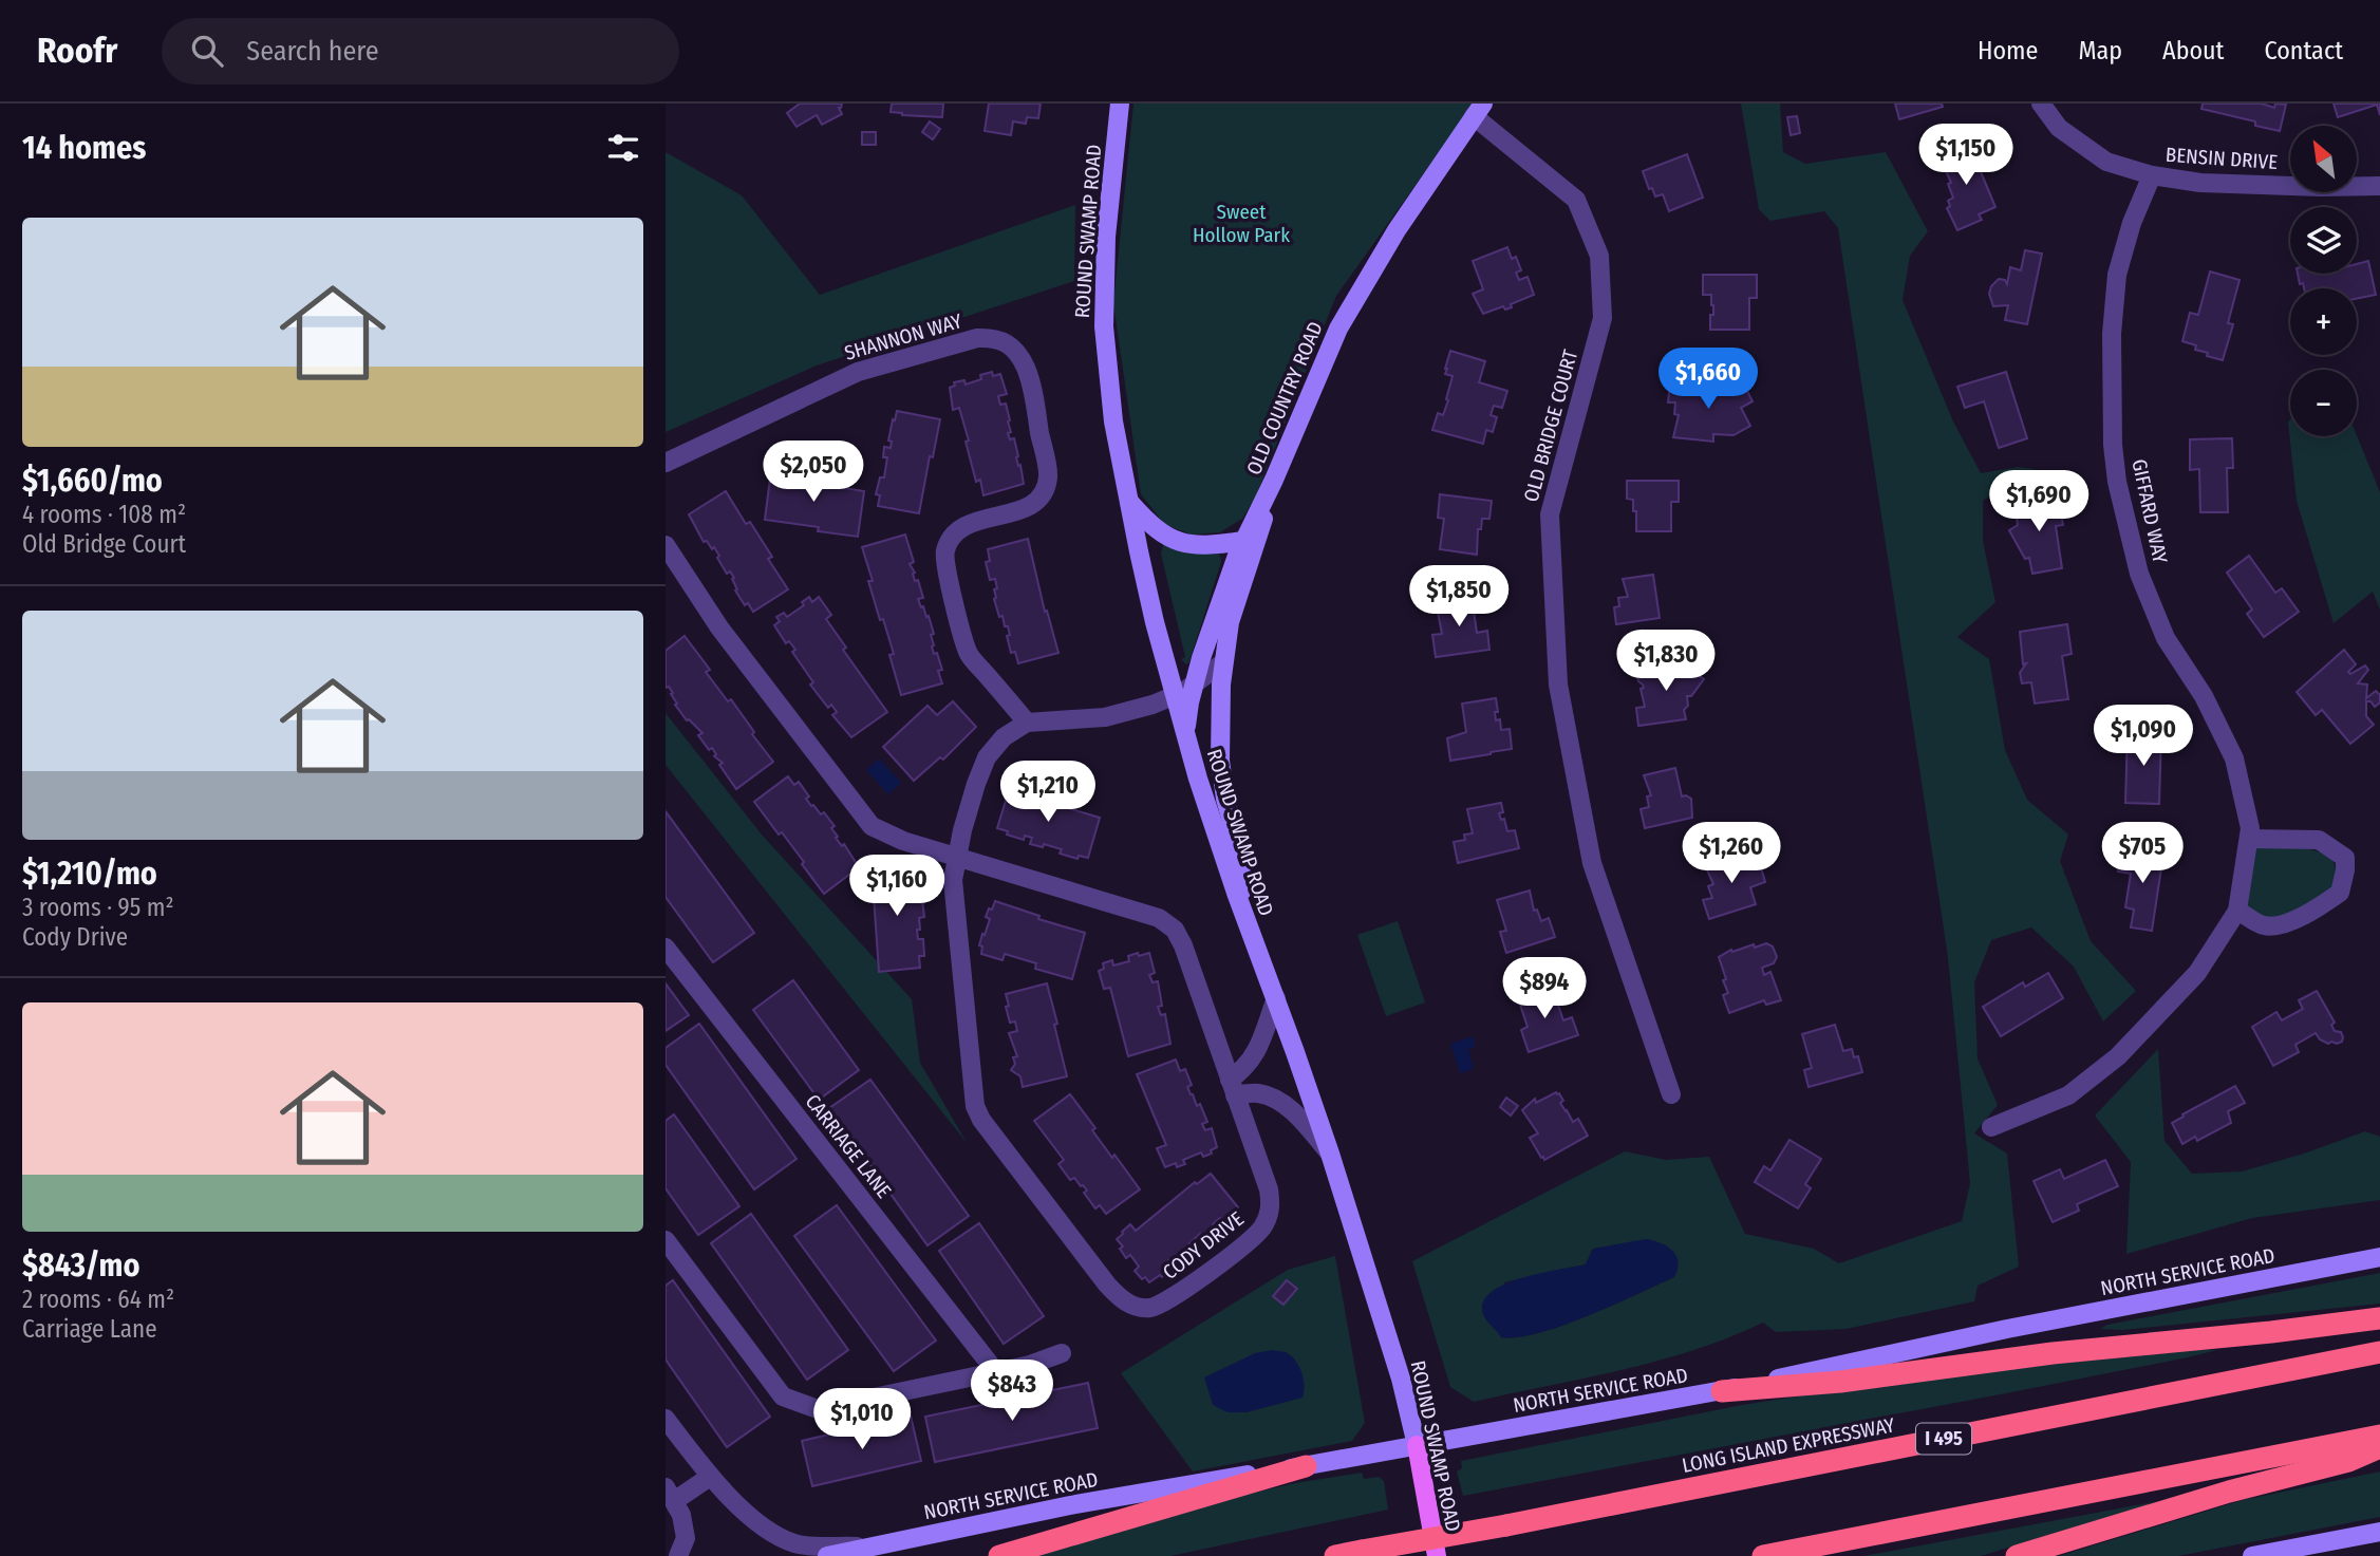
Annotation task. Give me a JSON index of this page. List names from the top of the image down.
{
  "streets": {
    "highway": ["I 495", "LONG ISLAND EXPRESSWAY"],
    "main road": ["ROUND SWAMP ROAD", "OLD COUNTRY ROAD", "NORTH SERVICE ROAD"],
    "street": [
      "BENSIN DRIVE",
      "SHANNON WAY",
      "OLD BRIDGE COURT",
      "GIFFARD WAY",
      "CARRIAGE LANE",
      "CODY DRIVE"
    ]
  },
  "crossings": [
    ["BENSIN DRIVE", "GIFFARD WAY"],
    ["ROUND SWAMP ROAD", "OLD COUNTRY ROAD"],
    ["ROUND SWAMP ROAD", "NORTH SERVICE ROAD"],
    ["SHANNON WAY", "CODY DRIVE"],
    ["OLD COUNTRY ROAD", "OLD BRIDGE COURT"]
  ],
  "parks": ["Sweet Hollow Park"],
  "north": "top left",
  "page": {
    "header": "Roofr",
    "search": "Search here",
    "nav": [
      "Home",
      "Map",
      "About",
      "Contact"
    ],
    "heading": "14 homes",
    "price": [
      "$1,150",
      "$1,660",
      "$2,050",
      "$1,690",
      "$1,850",
      "$1,830",
      "$1,090",
      "$1,210",
      "$1,260",
      "$705",
      "$1,160",
      "$894",
      "$843",
      "$1,010"
    ],
    "map_buttons": ["+", "−"],
    "list": [
      {
        "name": "$1,660/mo",
        "note": "4 rooms · 108 m² · Old Bridge Court"
      },
      {
        "name": "$1,210/mo",
        "note": "3 rooms · 95 m² · Cody Drive"
      },
      {
        "name": "$843/mo",
        "note": "2 rooms · 64 m² · Carriage Lane"
      }
    ]
  }
}
